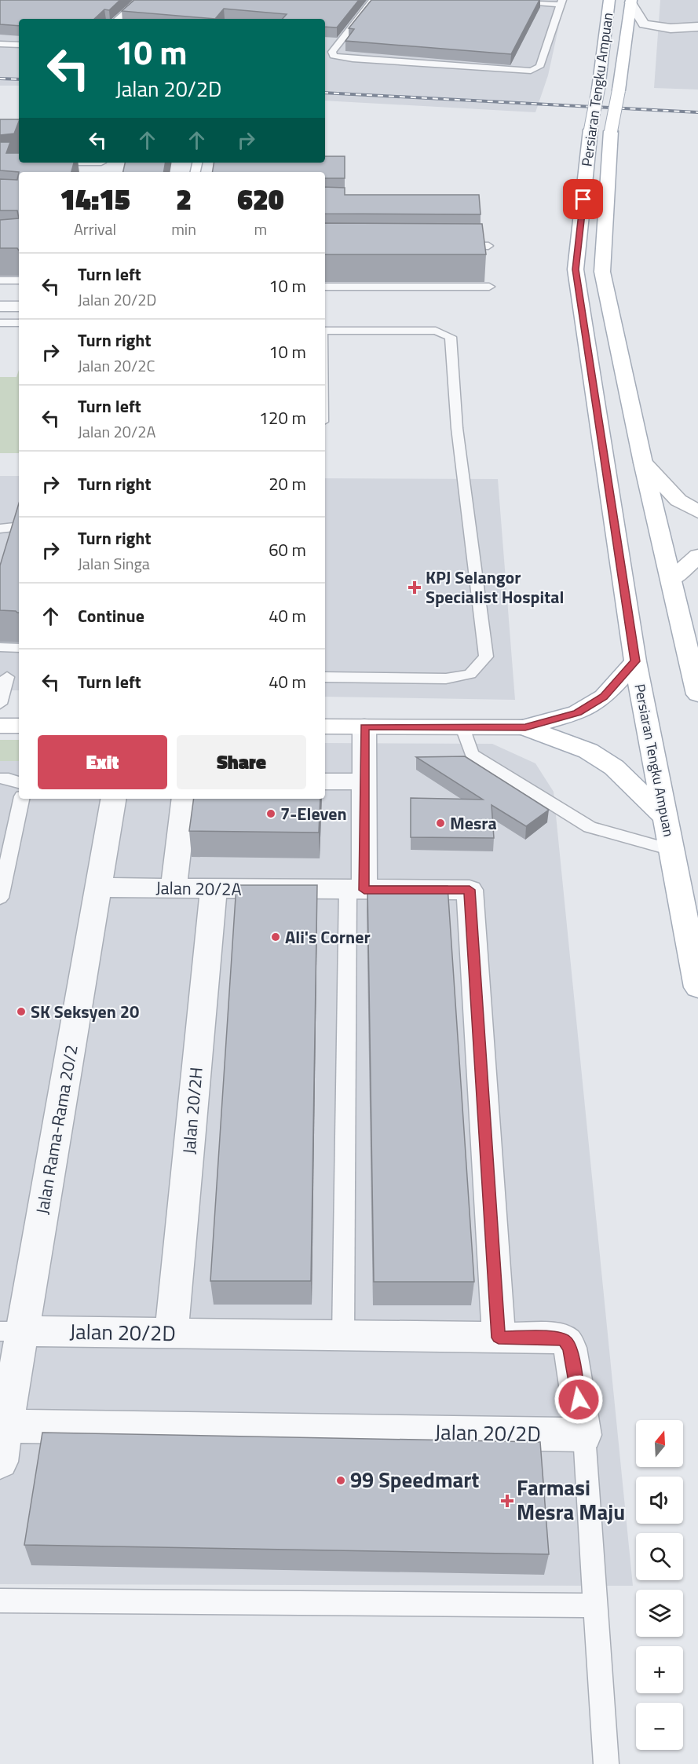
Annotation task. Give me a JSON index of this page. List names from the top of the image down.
{
  "streets": {
    "main road": ["Persiaran Tengku Ampuan"],
    "street": [
      "Jalan 20/2A",
      "Jalan 20/2H",
      "Jalan Rama-Rama 20/2",
      "Jalan 20/2D"
    ]
  },
  "crossings": [
    ["Jalan 20/2A", "Jalan 20/2H"],
    ["Jalan 20/2A", "Jalan Rama-Rama 20/2"],
    ["Jalan 20/2A", "Jalan 20/2D"],
    ["Jalan 20/2H", "Jalan 20/2D"],
    ["Jalan Rama-Rama 20/2", "Jalan 20/2D"]
  ],
  "places": {
    "health": ["KPJ Selangor Specialist Hospital", "Farmasi Mesra Maju"],
    "other": [
      "7-Eleven",
      "Mesra",
      "Ali's Corner",
      "SK Seksyen 20",
      "99 Speedmart"
    ]
  },
  "north": "top",
  "page": {
    "turn": ["10 m", "Jalan 20/2D"],
    "eta": [
      "14:15",
      "Arrival",
      "2",
      "min",
      "620",
      "m"
    ],
    "list": [
      {
        "name": "Turn left",
        "note": "Jalan 20/2D",
        "value": "10 m"
      },
      {
        "name": "Turn right",
        "note": "Jalan 20/2C",
        "value": "10 m"
      },
      {
        "name": "Turn left",
        "note": "Jalan 20/2A",
        "value": "120 m"
      },
      {
        "name": "Turn right",
        "value": "20 m"
      },
      {
        "name": "Turn right",
        "note": "Jalan Singa",
        "value": "60 m"
      },
      {
        "name": "Continue",
        "value": "40 m"
      },
      {
        "name": "Turn left",
        "value": "40 m"
      }
    ],
    "buttons": ["Exit", "Share"],
    "map_buttons": ["+", "−"]
  }
}
